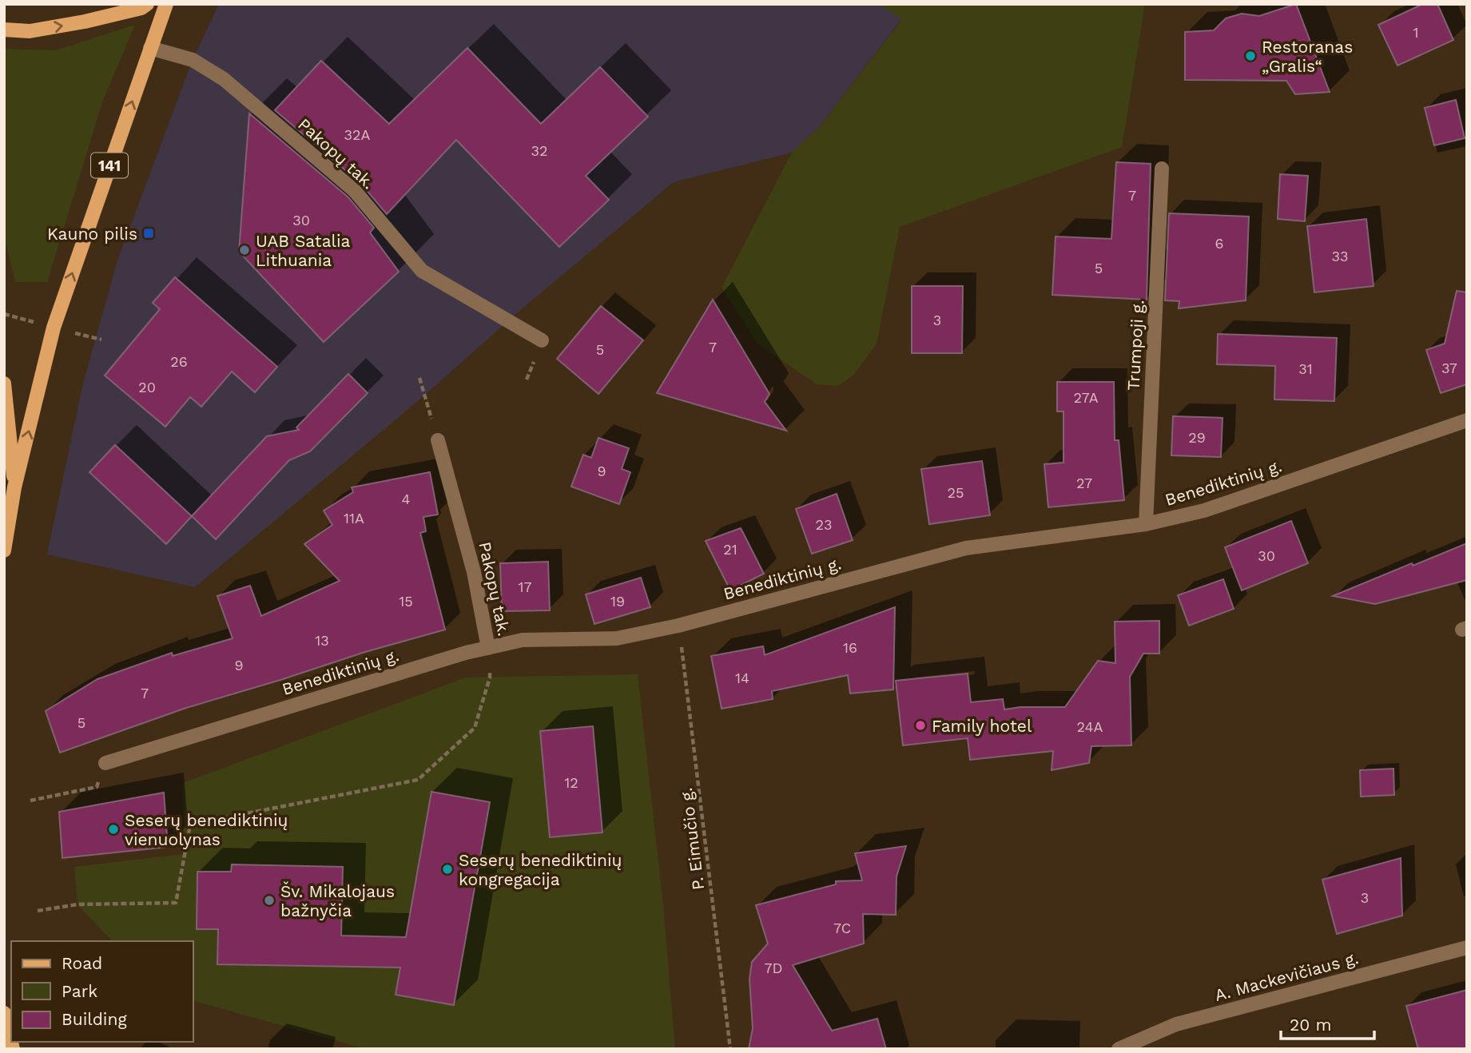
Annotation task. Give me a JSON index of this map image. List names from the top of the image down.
{
  "streets": {
    "main road": ["141"],
    "street": [
      "Pakopų tak.",
      "Trumpoji g.",
      "Benediktinių g.",
      "A. Mackevičiaus g."
    ],
    "path": ["P. Eimučio g."]
  },
  "crossings": [
    ["Pakopų tak.", "141"],
    ["Pakopų tak.", "Benediktinių g."],
    ["Trumpoji g.", "Benediktinių g."],
    ["Benediktinių g.", "P. Eimučio g."]
  ],
  "places": {
    "other": [
      "Restoranas „Gralis“",
      "UAB Satalia Lithuania",
      "Family hotel",
      "Seserų benediktinių vienuolynas",
      "Seserų benediktinių kongregacija",
      "Šv. Mikalojaus bažnyčia"
    ],
    "transit": ["Kauno pilis"]
  },
  "house_numbers": [
    "1",
    "32A",
    "32",
    "7",
    "30",
    "6",
    "33",
    "5",
    "3",
    "7",
    "5",
    "26",
    "37",
    "31",
    "20",
    "27A",
    "29",
    "9",
    "27",
    "25",
    "4",
    "11A",
    "23",
    "21",
    "30",
    "17",
    "15",
    "19",
    "13",
    "16",
    "9",
    "14",
    "7",
    "5",
    "24A",
    "12",
    "3",
    "7C",
    "7D"
  ],
  "legend": ["Road", "Park", "Building"],
  "scale_bar": "20 m"
}
